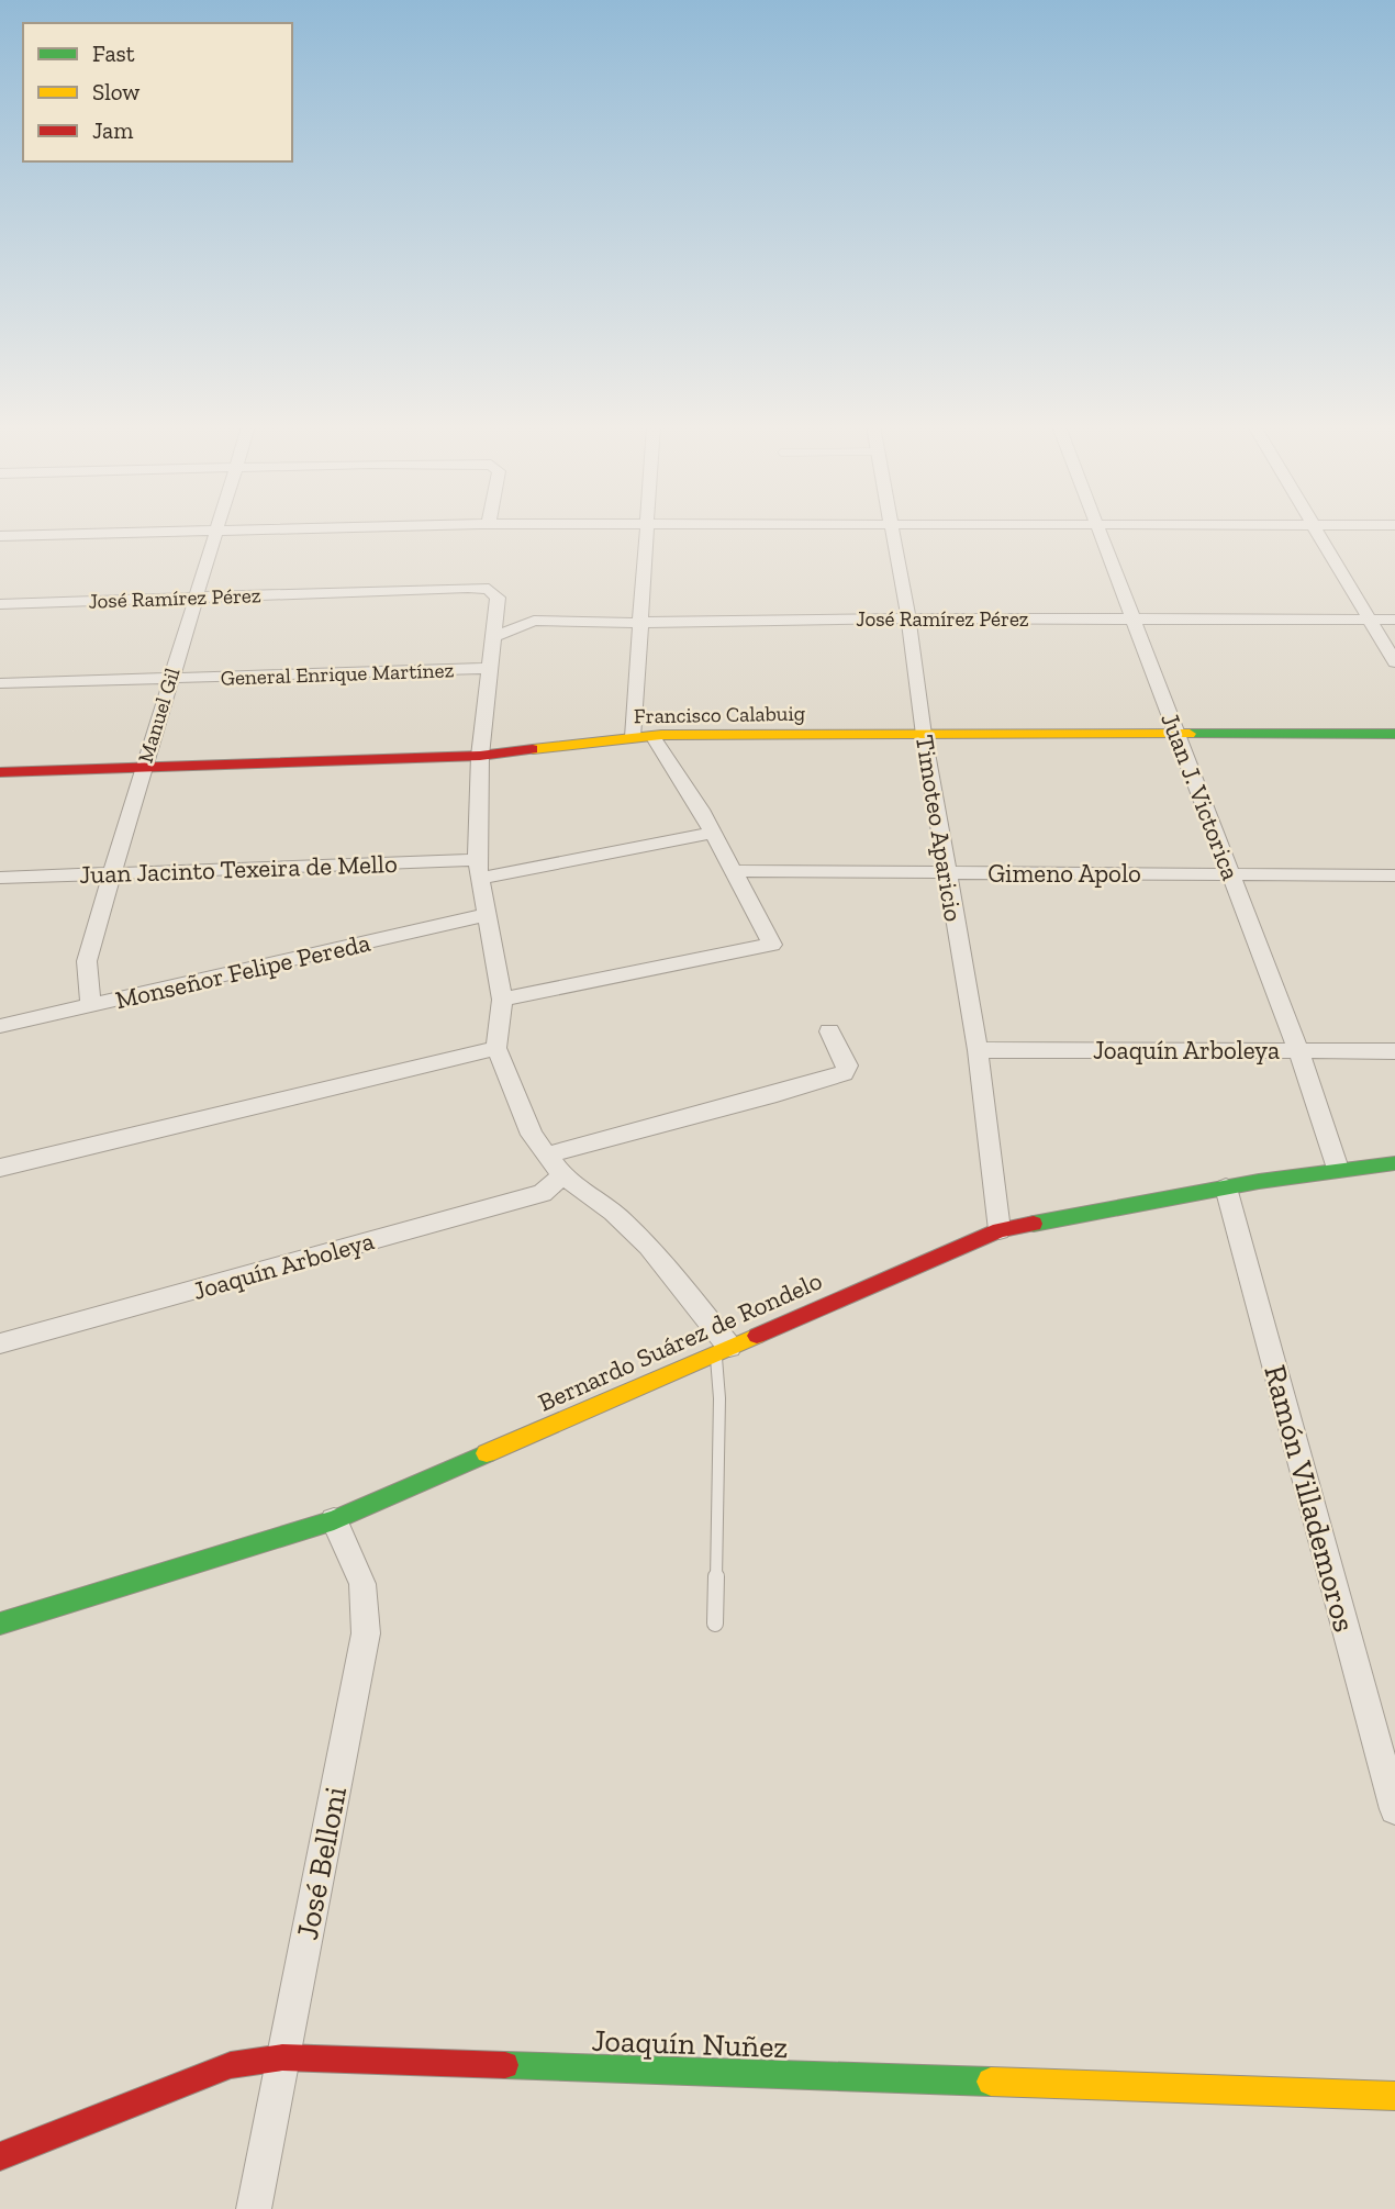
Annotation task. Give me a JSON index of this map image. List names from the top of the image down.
{
  "streets": {
    "street": [
      "José Ramírez Pérez",
      "General Enrique Martínez",
      "Francisco Calabuig",
      "Manuel Gil",
      "Juan J. Victorica",
      "Timoteo Aparicio",
      "Juan Jacinto Texeira de Mello",
      "Gimeno Apolo",
      "Monseñor Felipe Pereda",
      "Joaquín Arboleya",
      "Bernardo Suárez de Rondelo",
      "Ramón Villademoros",
      "José Belloni",
      "Joaquín Nuñez"
    ]
  },
  "crossings": [
    ["José Ramírez Pérez", "Manuel Gil"],
    ["José Ramírez Pérez", "Juan J. Victorica"],
    ["José Ramírez Pérez", "Timoteo Aparicio"],
    ["General Enrique Martínez", "Manuel Gil"],
    ["Francisco Calabuig", "Manuel Gil"],
    ["Francisco Calabuig", "Juan J. Victorica"],
    ["Francisco Calabuig", "Timoteo Aparicio"],
    ["Manuel Gil", "Juan Jacinto Texeira de Mello"],
    ["Manuel Gil", "Monseñor Felipe Pereda"],
    ["Juan J. Victorica", "Gimeno Apolo"],
    ["Juan J. Victorica", "Joaquín Arboleya"],
    ["Juan J. Victorica", "Bernardo Suárez de Rondelo"],
    ["Timoteo Aparicio", "Gimeno Apolo"],
    ["Timoteo Aparicio", "Joaquín Arboleya"],
    ["Timoteo Aparicio", "Bernardo Suárez de Rondelo"],
    ["Bernardo Suárez de Rondelo", "Ramón Villademoros"],
    ["Bernardo Suárez de Rondelo", "José Belloni"],
    ["José Belloni", "Joaquín Nuñez"]
  ],
  "legend": ["Fast", "Slow", "Jam"]
}
